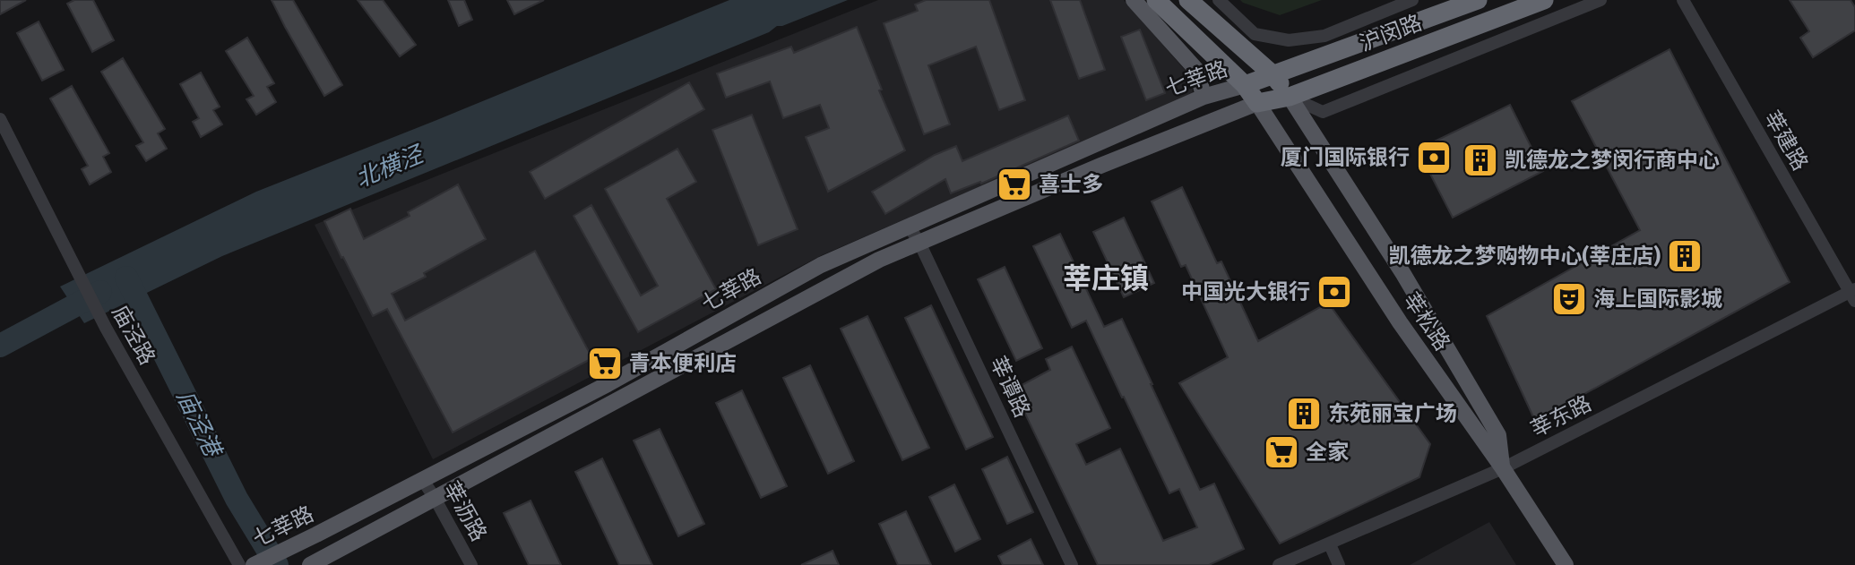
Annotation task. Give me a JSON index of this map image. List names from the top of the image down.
{
  "streets": {
    "highway": ["沪闵路"],
    "main road": ["七莘路", "莘松路"],
    "street": [
      "莘建路",
      "庙泾路",
      "莘谭路",
      "莘东路",
      "莘沥路"
    ]
  },
  "crossings": [
    ["沪闵路", "七莘路"],
    ["沪闵路", "莘松路"],
    ["七莘路", "莘松路"],
    ["七莘路", "莘谭路"],
    ["七莘路", "莘沥路"],
    ["莘建路", "莘东路"],
    ["莘松路", "莘东路"]
  ],
  "districts": ["莘庄镇"],
  "water": ["北横泾", "庙泾港"],
  "places": {
    "bank": ["厦门国际银行", "中国光大银行"],
    "building": ["凯德龙之梦闵行商中心", "凯德龙之梦购物中心(莘庄店)", "东苑丽宝广场"],
    "supermarket": ["喜士多", "青本便利店", "全家"],
    "theatre": ["海上国际影城"]
  }
}
